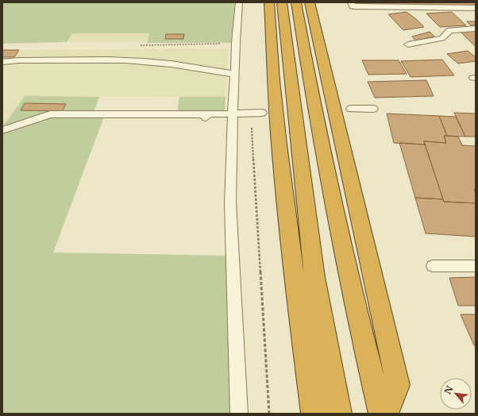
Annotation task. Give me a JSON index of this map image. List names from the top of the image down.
{
  "north": "top left"
}
